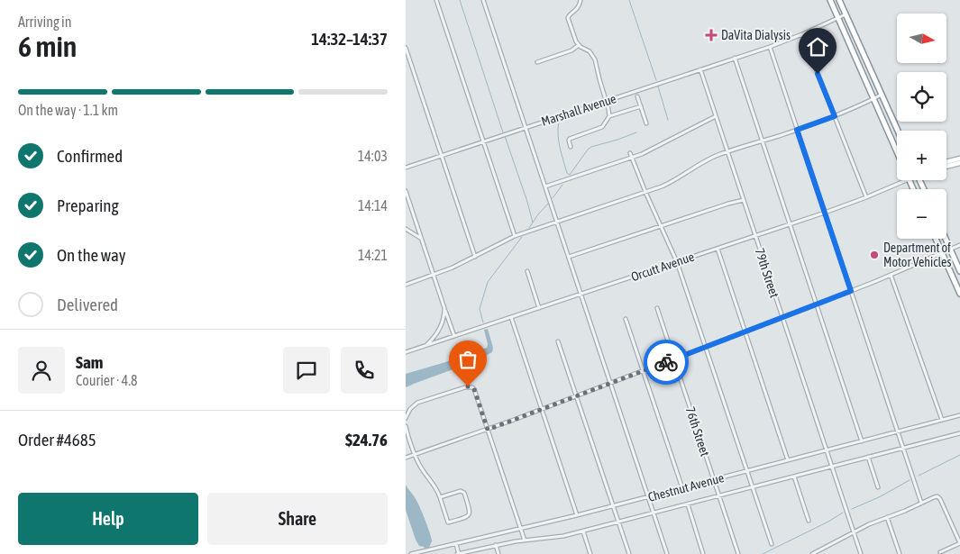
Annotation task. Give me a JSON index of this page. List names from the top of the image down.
{
  "streets": {
    "street": [
      "Marshall Avenue",
      "Orcutt Avenue",
      "79th Street",
      "76th Street",
      "Chestnut Avenue"
    ]
  },
  "crossings": [
    ["Marshall Avenue", "79th Street"],
    ["Orcutt Avenue", "79th Street"],
    ["79th Street", "Chestnut Avenue"],
    ["76th Street", "Chestnut Avenue"]
  ],
  "places": {
    "health": ["DaVita Dialysis"],
    "other": ["Department of Motor Vehicles"]
  },
  "north": "right",
  "page": {
    "heading": ["6 min", "Arriving in", "14:32–14:37"],
    "panel": [
      "Sam",
      "Courier · 4.8",
      "Order #4685",
      "$24.76"
    ],
    "map_buttons": ["+", "−"],
    "bar": "On the way · 1.1 km",
    "list": [
      ["Confirmed", "14:03"],
      ["Preparing", "14:14"],
      ["On the way", "14:21"],
      "Delivered"
    ],
    "buttons": ["Help", "Share"]
  }
}
